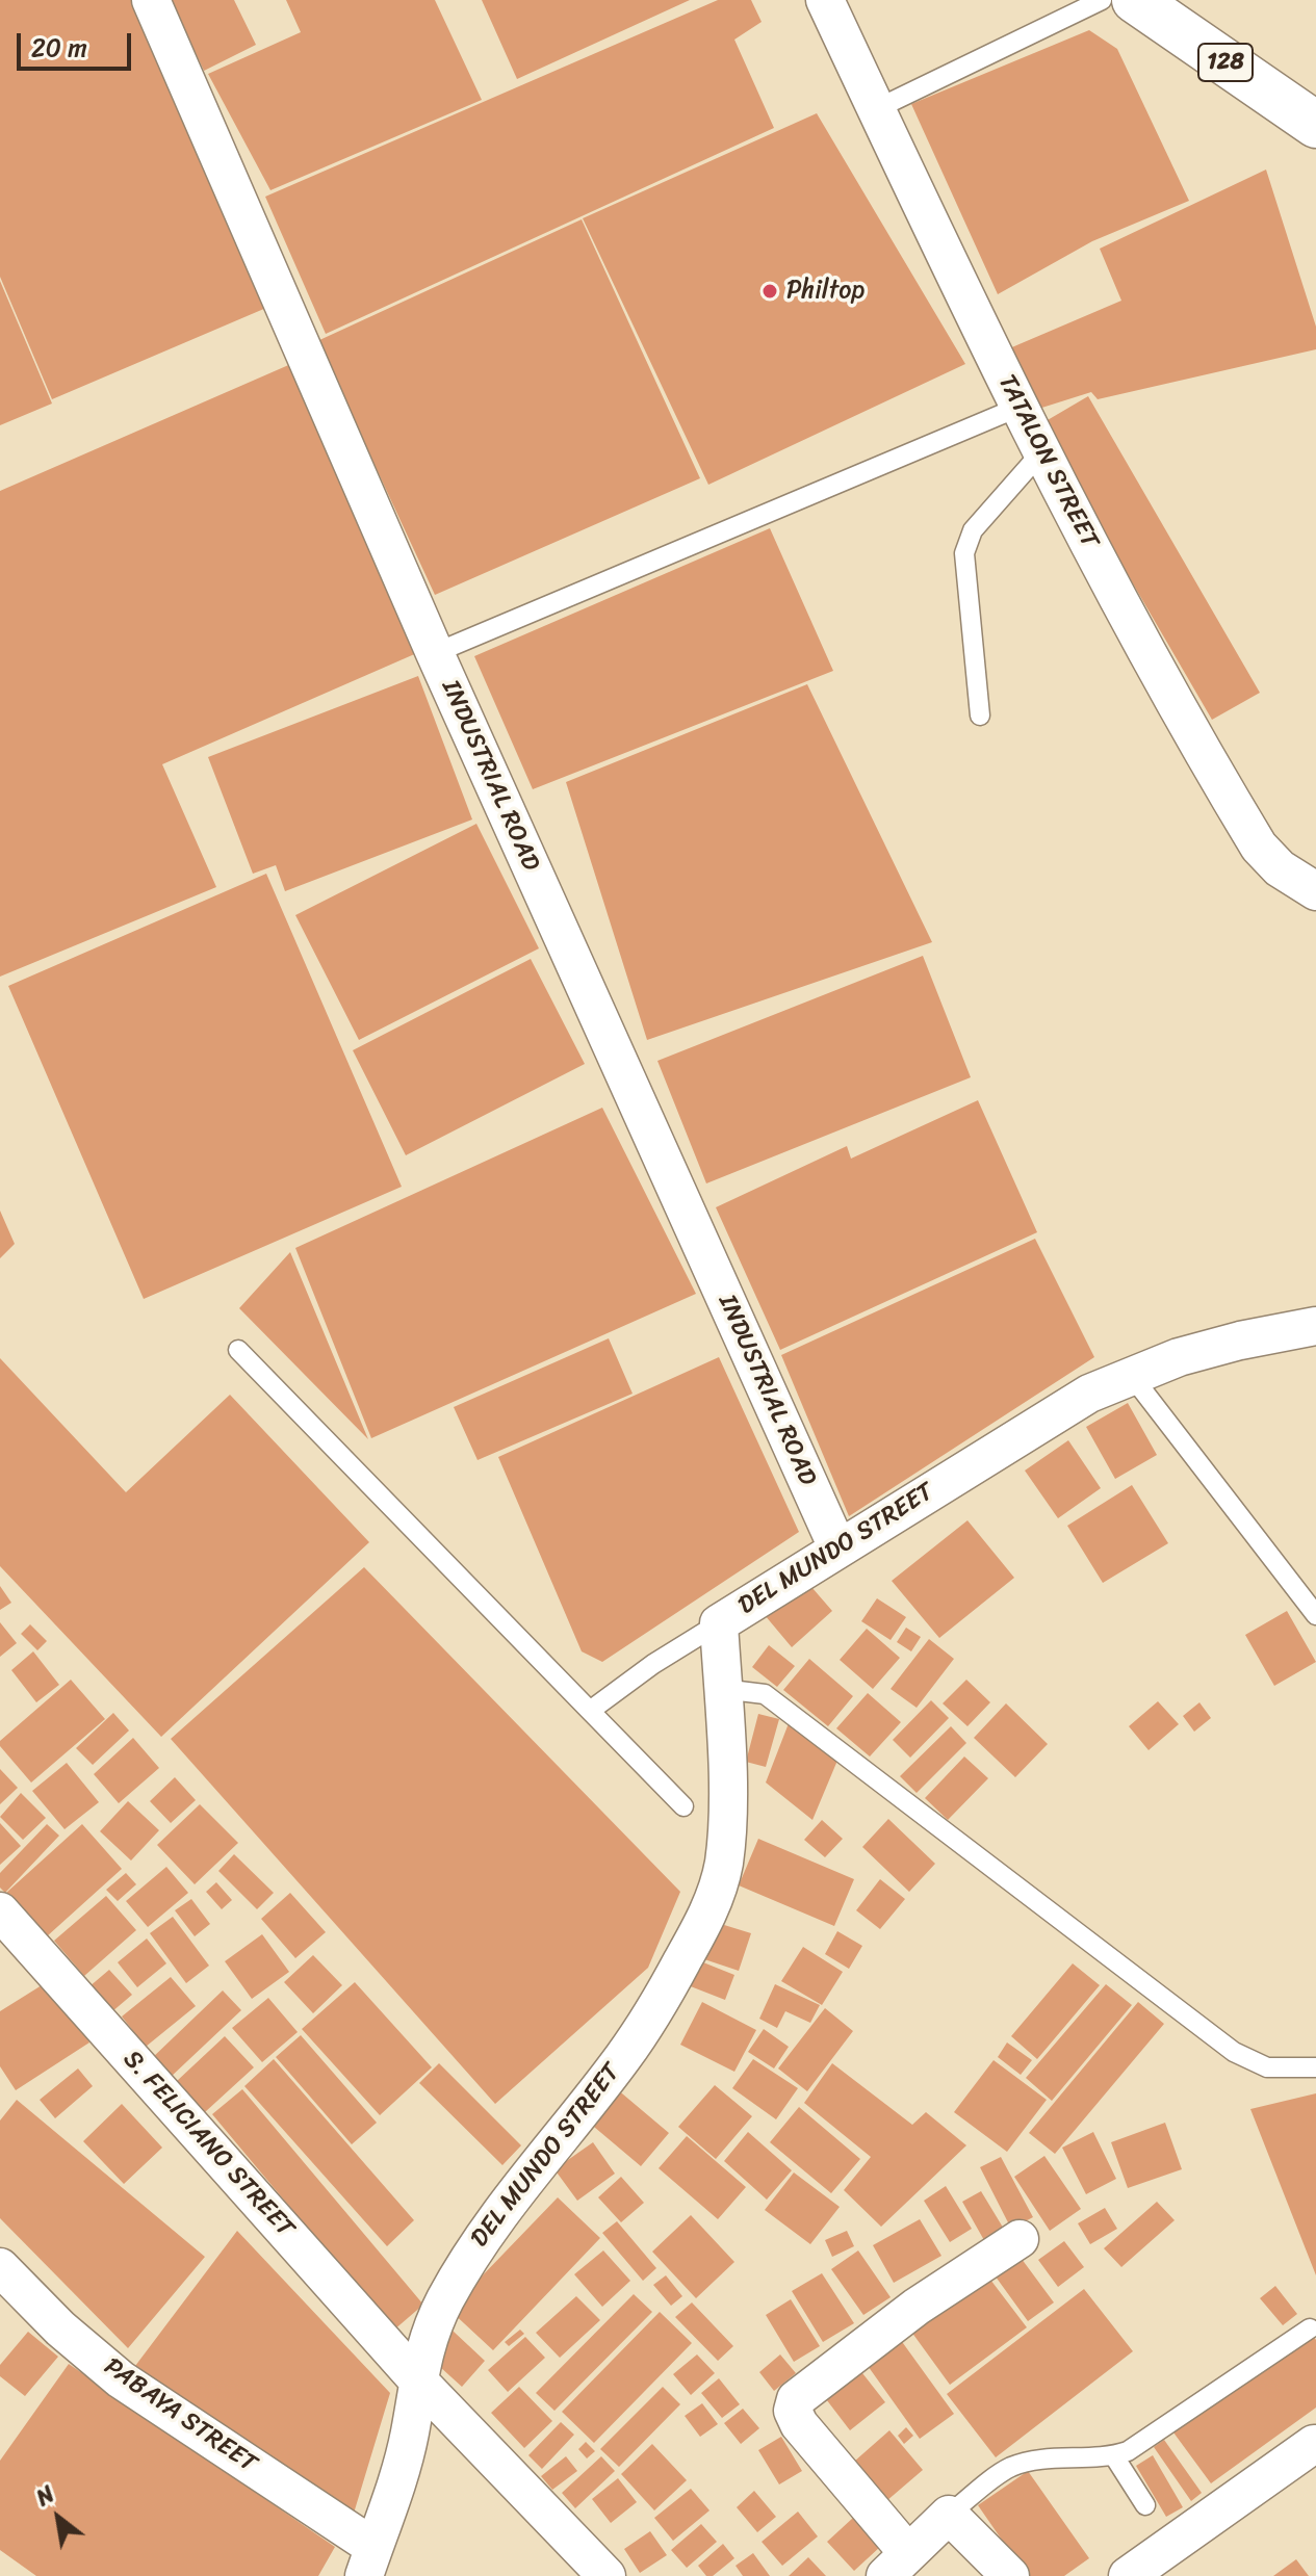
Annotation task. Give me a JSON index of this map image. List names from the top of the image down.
{
  "streets": {
    "main road": ["128"],
    "street": [
      "TATALON STREET",
      "INDUSTRIAL ROAD",
      "DEL MUNDO STREET",
      "S. FELICIANO STREET",
      "PABAYA STREET"
    ]
  },
  "crossings": [
    ["INDUSTRIAL ROAD", "DEL MUNDO STREET"],
    ["DEL MUNDO STREET", "S. FELICIANO STREET"],
    ["DEL MUNDO STREET", "PABAYA STREET"]
  ],
  "places": ["Philtop"],
  "scale_bar": "20 m",
  "north": "top left"
}
